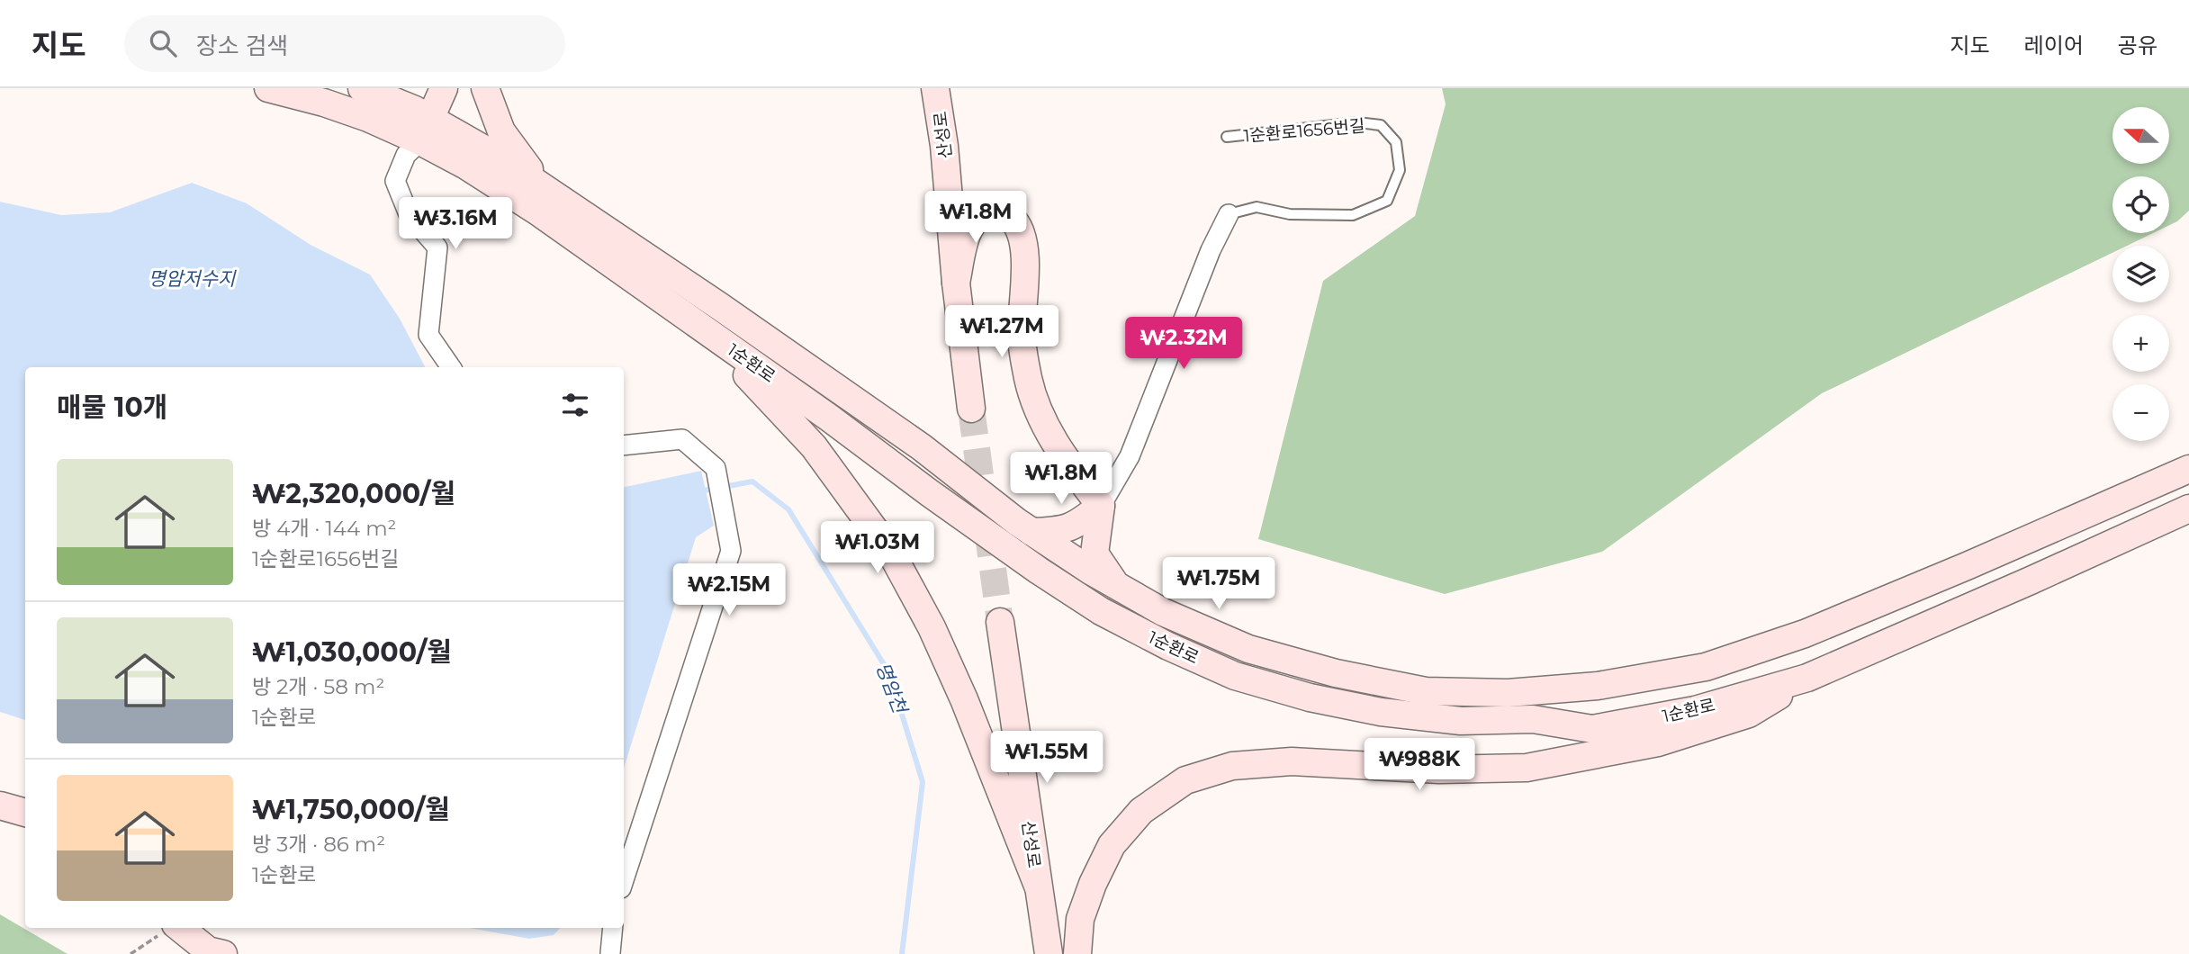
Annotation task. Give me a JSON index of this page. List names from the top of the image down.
{
  "streets": {
    "street": ["1순환로1656번길", "산성로", "1순환로"]
  },
  "water": ["명암저수지", "명암천"],
  "north": "left",
  "page": {
    "header": "지도",
    "search": "장소 검색",
    "nav": ["지도", "레이어", "공유"],
    "map_buttons": ["+", "−"],
    "price": [
      "₩1.8M",
      "₩3.16M",
      "₩1.27M",
      "₩2.32M",
      "₩1.8M",
      "₩1.03M",
      "₩1.75M",
      "₩2.15M",
      "₩1.55M",
      "₩988K"
    ],
    "heading": "매물 10개",
    "list": [
      {
        "name": "₩2,320,000/월",
        "note": "방 4개 · 144 m² · 1순환로1656번길"
      },
      {
        "name": "₩1,030,000/월",
        "note": "방 2개 · 58 m² · 1순환로"
      },
      {
        "name": "₩1,750,000/월",
        "note": "방 3개 · 86 m² · 1순환로"
      }
    ]
  }
}
